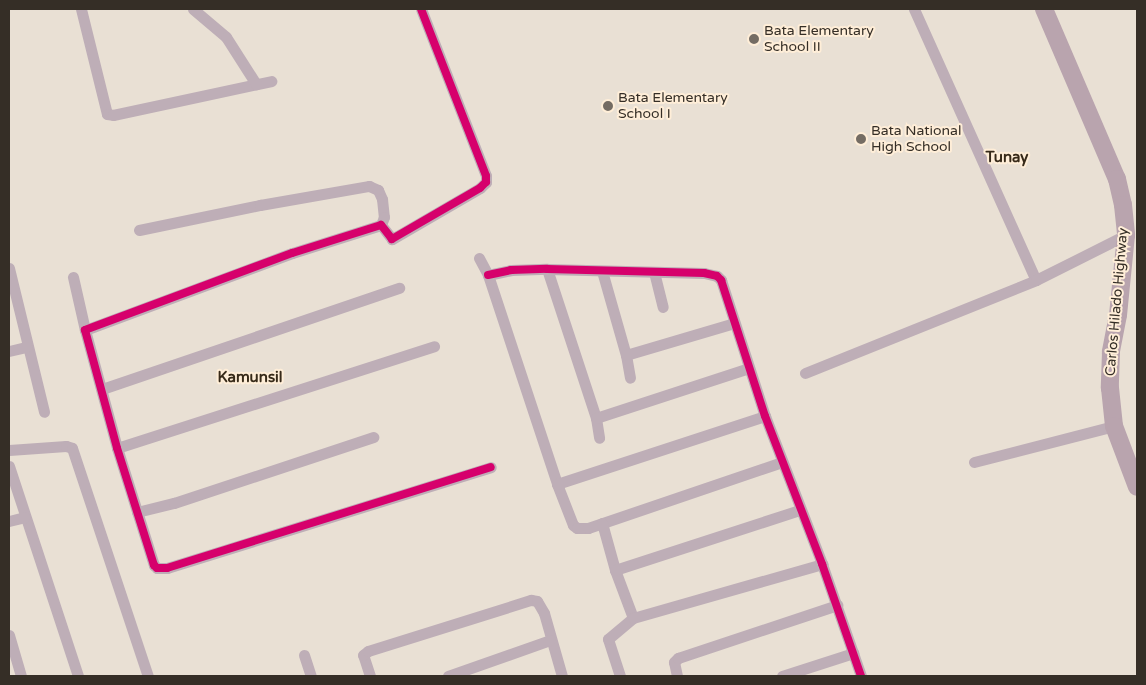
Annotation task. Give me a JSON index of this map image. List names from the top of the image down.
{
  "streets": {
    "main road": ["Carlos Hilado Highway"]
  },
  "districts": ["Tunay", "Kamunsil"],
  "places": ["Bata Elementary School II", "Bata Elementary School I", "Bata National High School"]
}
